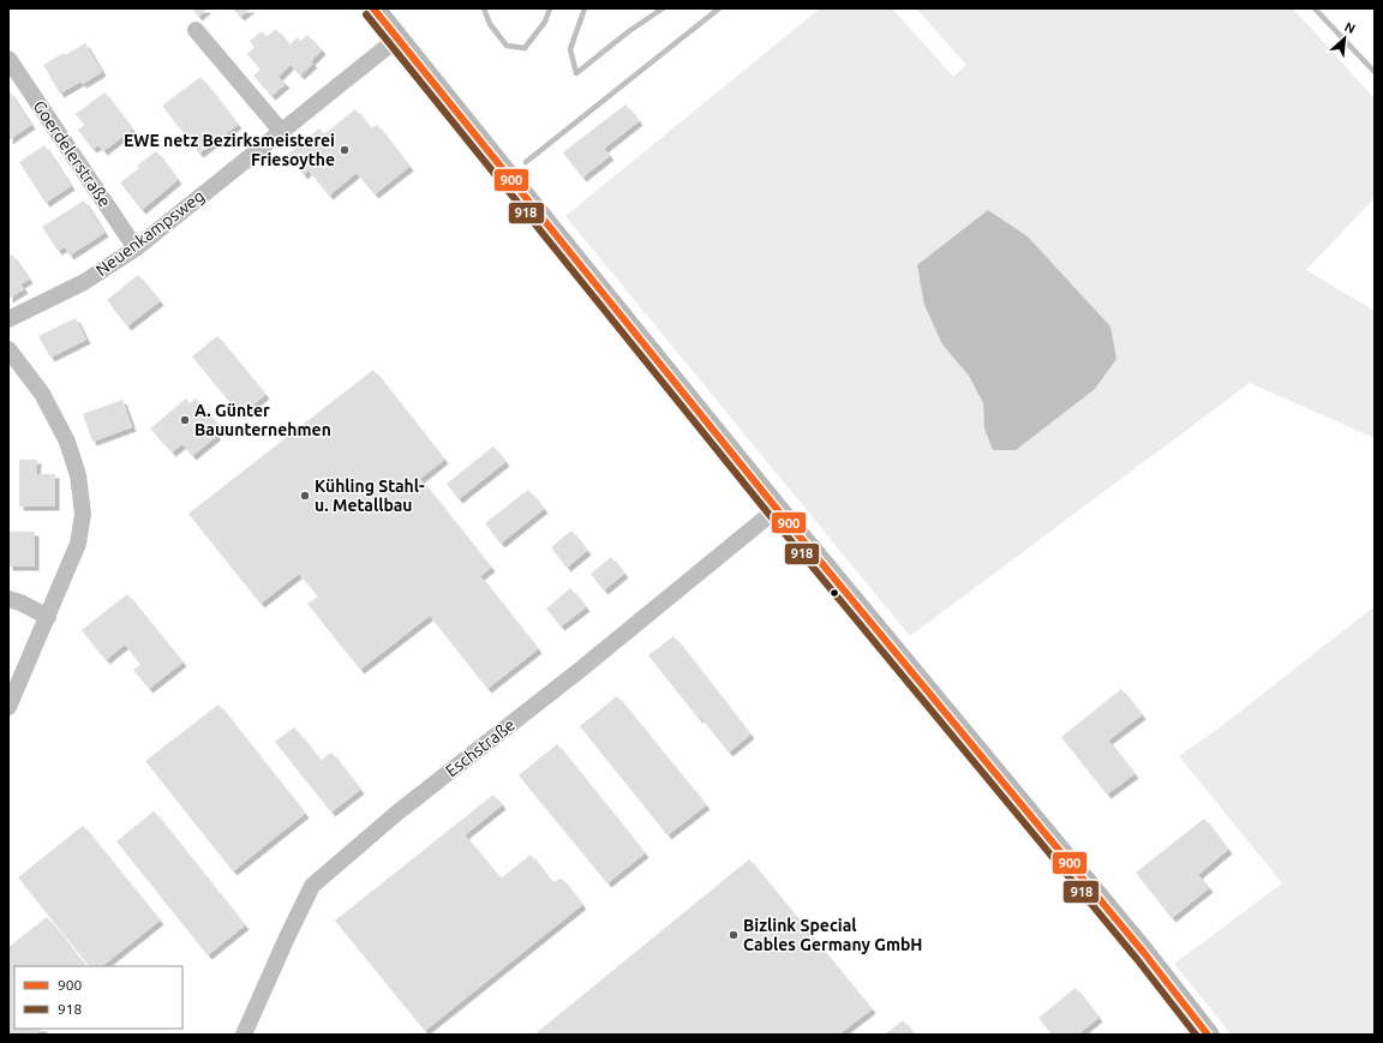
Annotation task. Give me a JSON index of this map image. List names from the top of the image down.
{
  "streets": {
    "street": ["Goerdelerstraße", "Neuenkampsweg", "Eschstraße"]
  },
  "crossings": [
    ["Goerdelerstraße", "Neuenkampsweg"]
  ],
  "places": [
    "EWE netz Bezirksmeisterei Friesoythe",
    "A. Günter Bauunternehmen",
    "Kühling Stahl- u. Metallbau",
    "Bizlink Special Cables Germany GmbH"
  ],
  "lines": ["transit line 900", "transit line 918"],
  "legend": ["900", "918"],
  "north": "top right"
}
